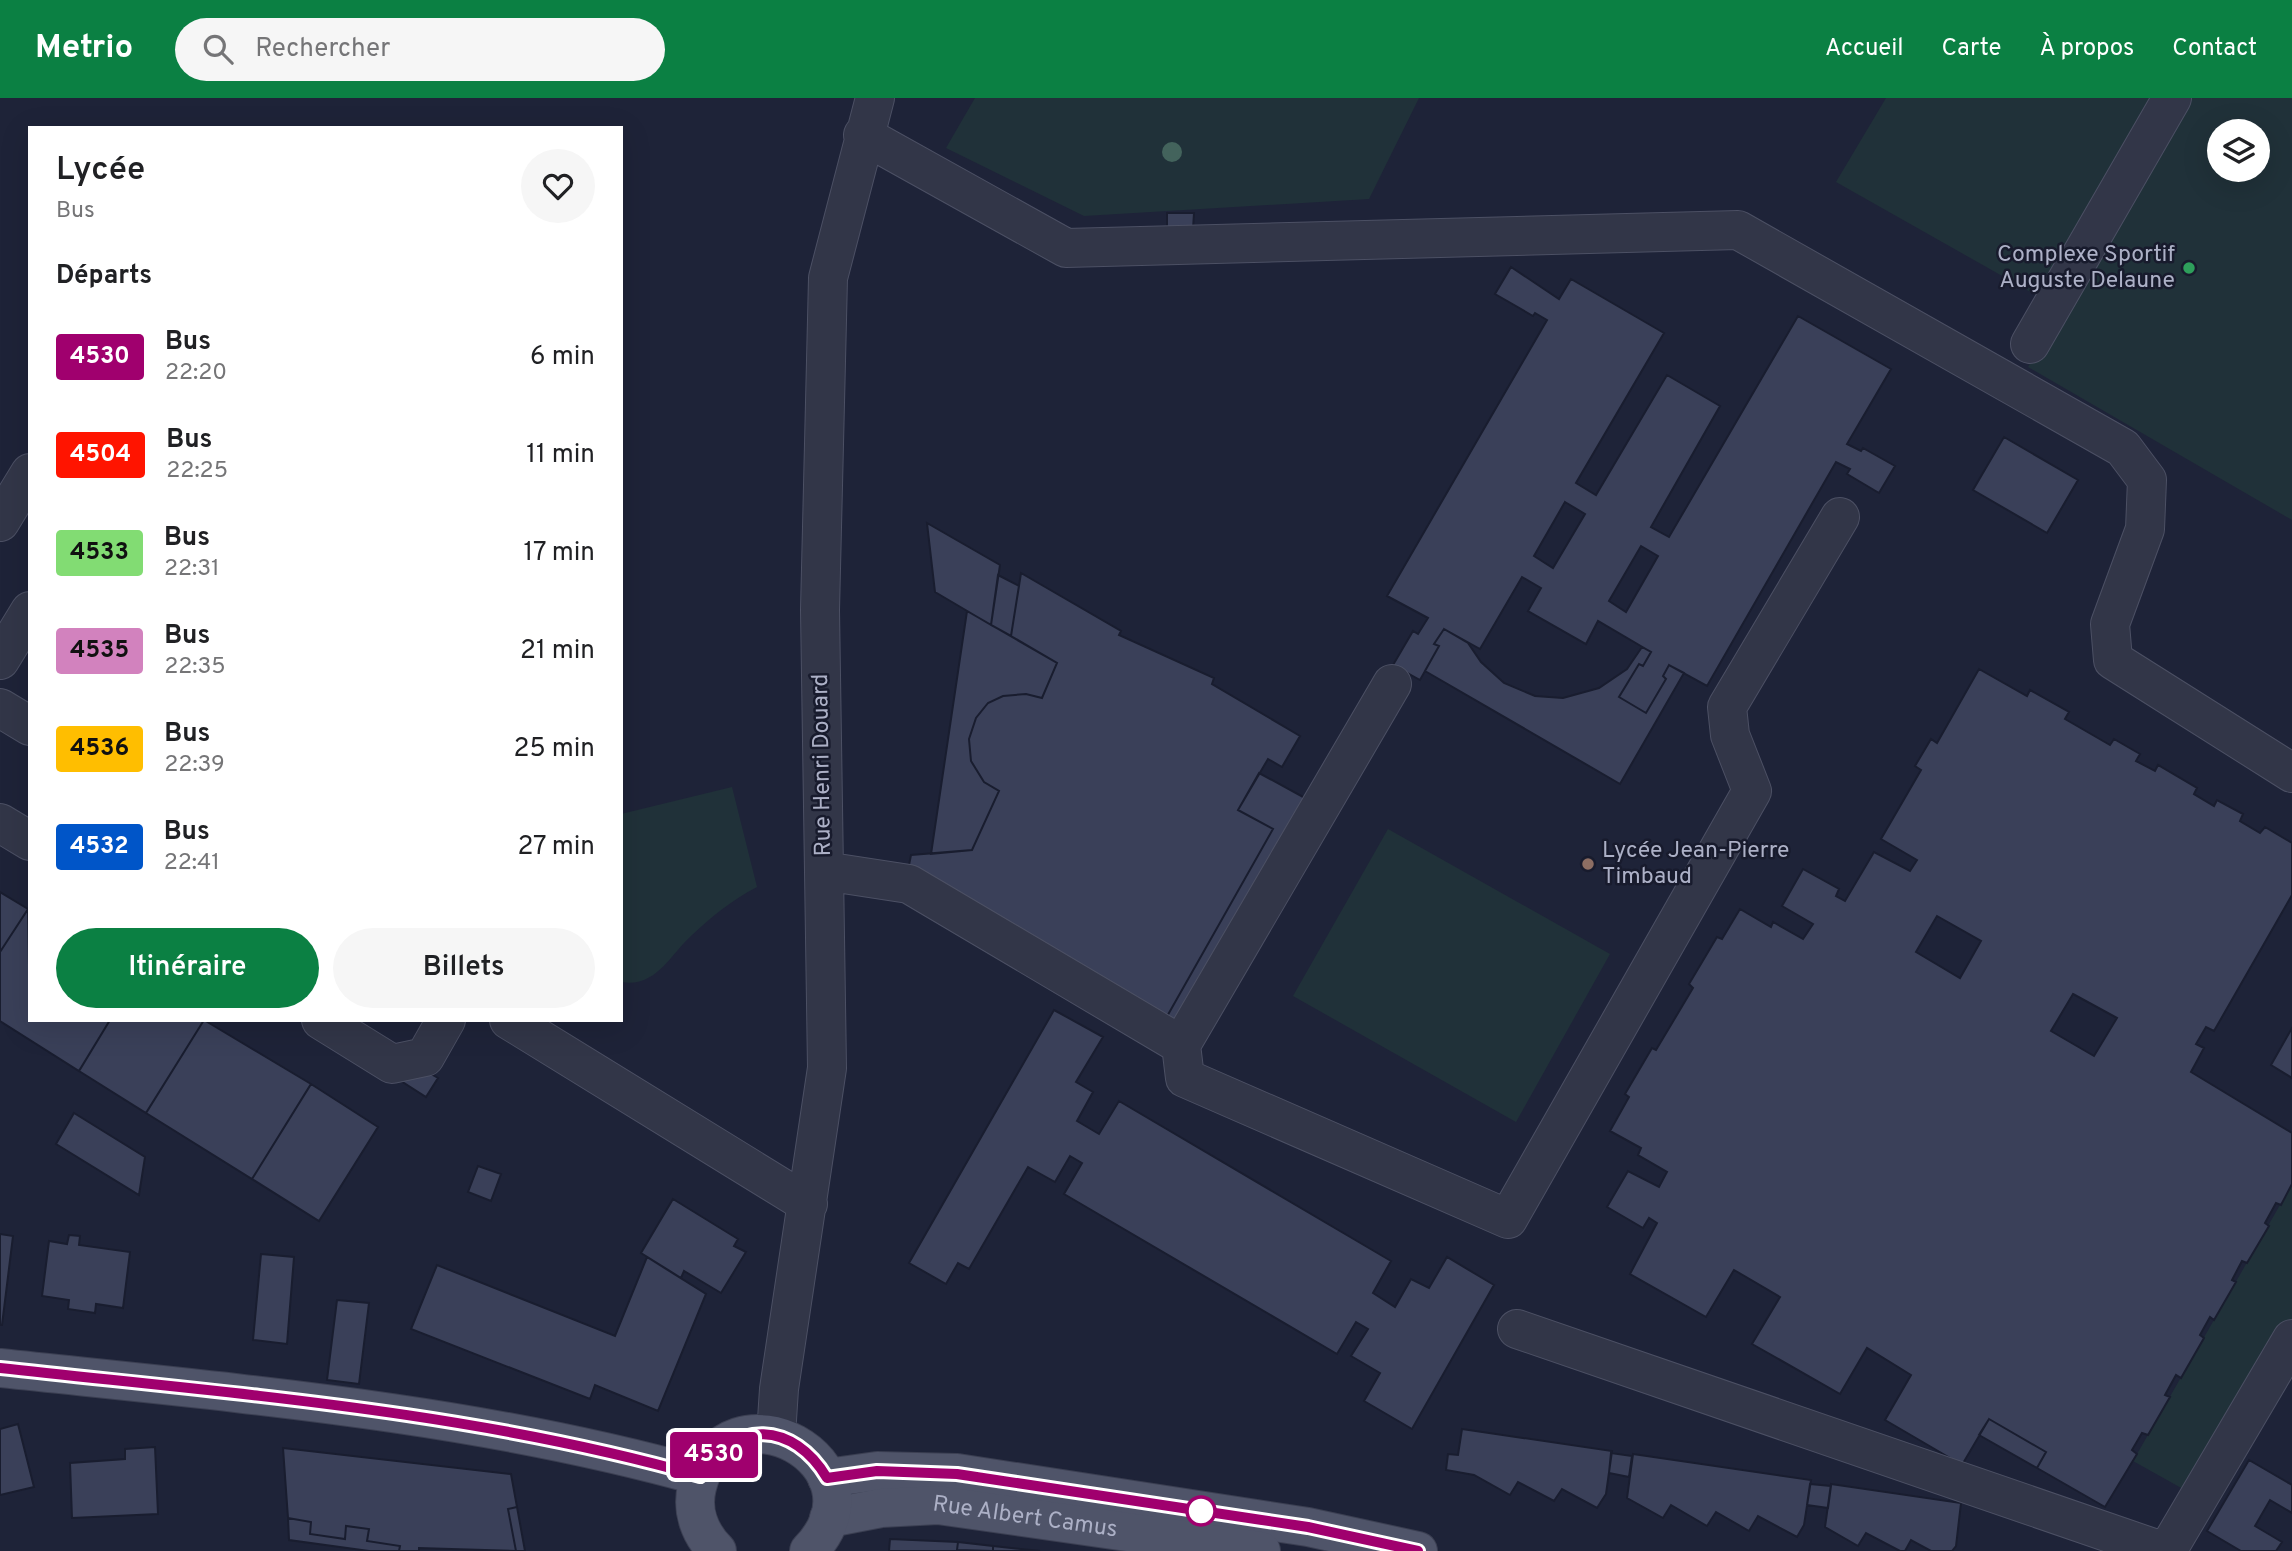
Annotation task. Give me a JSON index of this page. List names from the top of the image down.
{
  "streets": {
    "main road": ["Rue Albert Camus"],
    "street": ["Rue Henri Douard"]
  },
  "places": ["Complexe Sportif Auguste Delaune", "Lycée Jean-Pierre Timbaud"],
  "lines": ["bus line 4530"],
  "page": {
    "header": "Metrio",
    "search": "Rechercher",
    "nav": [
      "Accueil",
      "Carte",
      "À propos",
      "Contact"
    ],
    "on_map": "4530",
    "heading": [
      ["Lycée", "Bus"],
      "Départs"
    ],
    "list": [
      {
        "mark": "4530",
        "name": "Bus",
        "note": "22:20",
        "value": "6 min"
      },
      {
        "mark": "4504",
        "name": "Bus",
        "note": "22:25",
        "value": "11 min"
      },
      {
        "mark": "4533",
        "name": "Bus",
        "note": "22:31",
        "value": "17 min"
      },
      {
        "mark": "4535",
        "name": "Bus",
        "note": "22:35",
        "value": "21 min"
      },
      {
        "mark": "4536",
        "name": "Bus",
        "note": "22:39",
        "value": "25 min"
      },
      {
        "mark": "4532",
        "name": "Bus",
        "note": "22:41",
        "value": "27 min"
      }
    ],
    "buttons": ["Itinéraire", "Billets"]
  }
}
